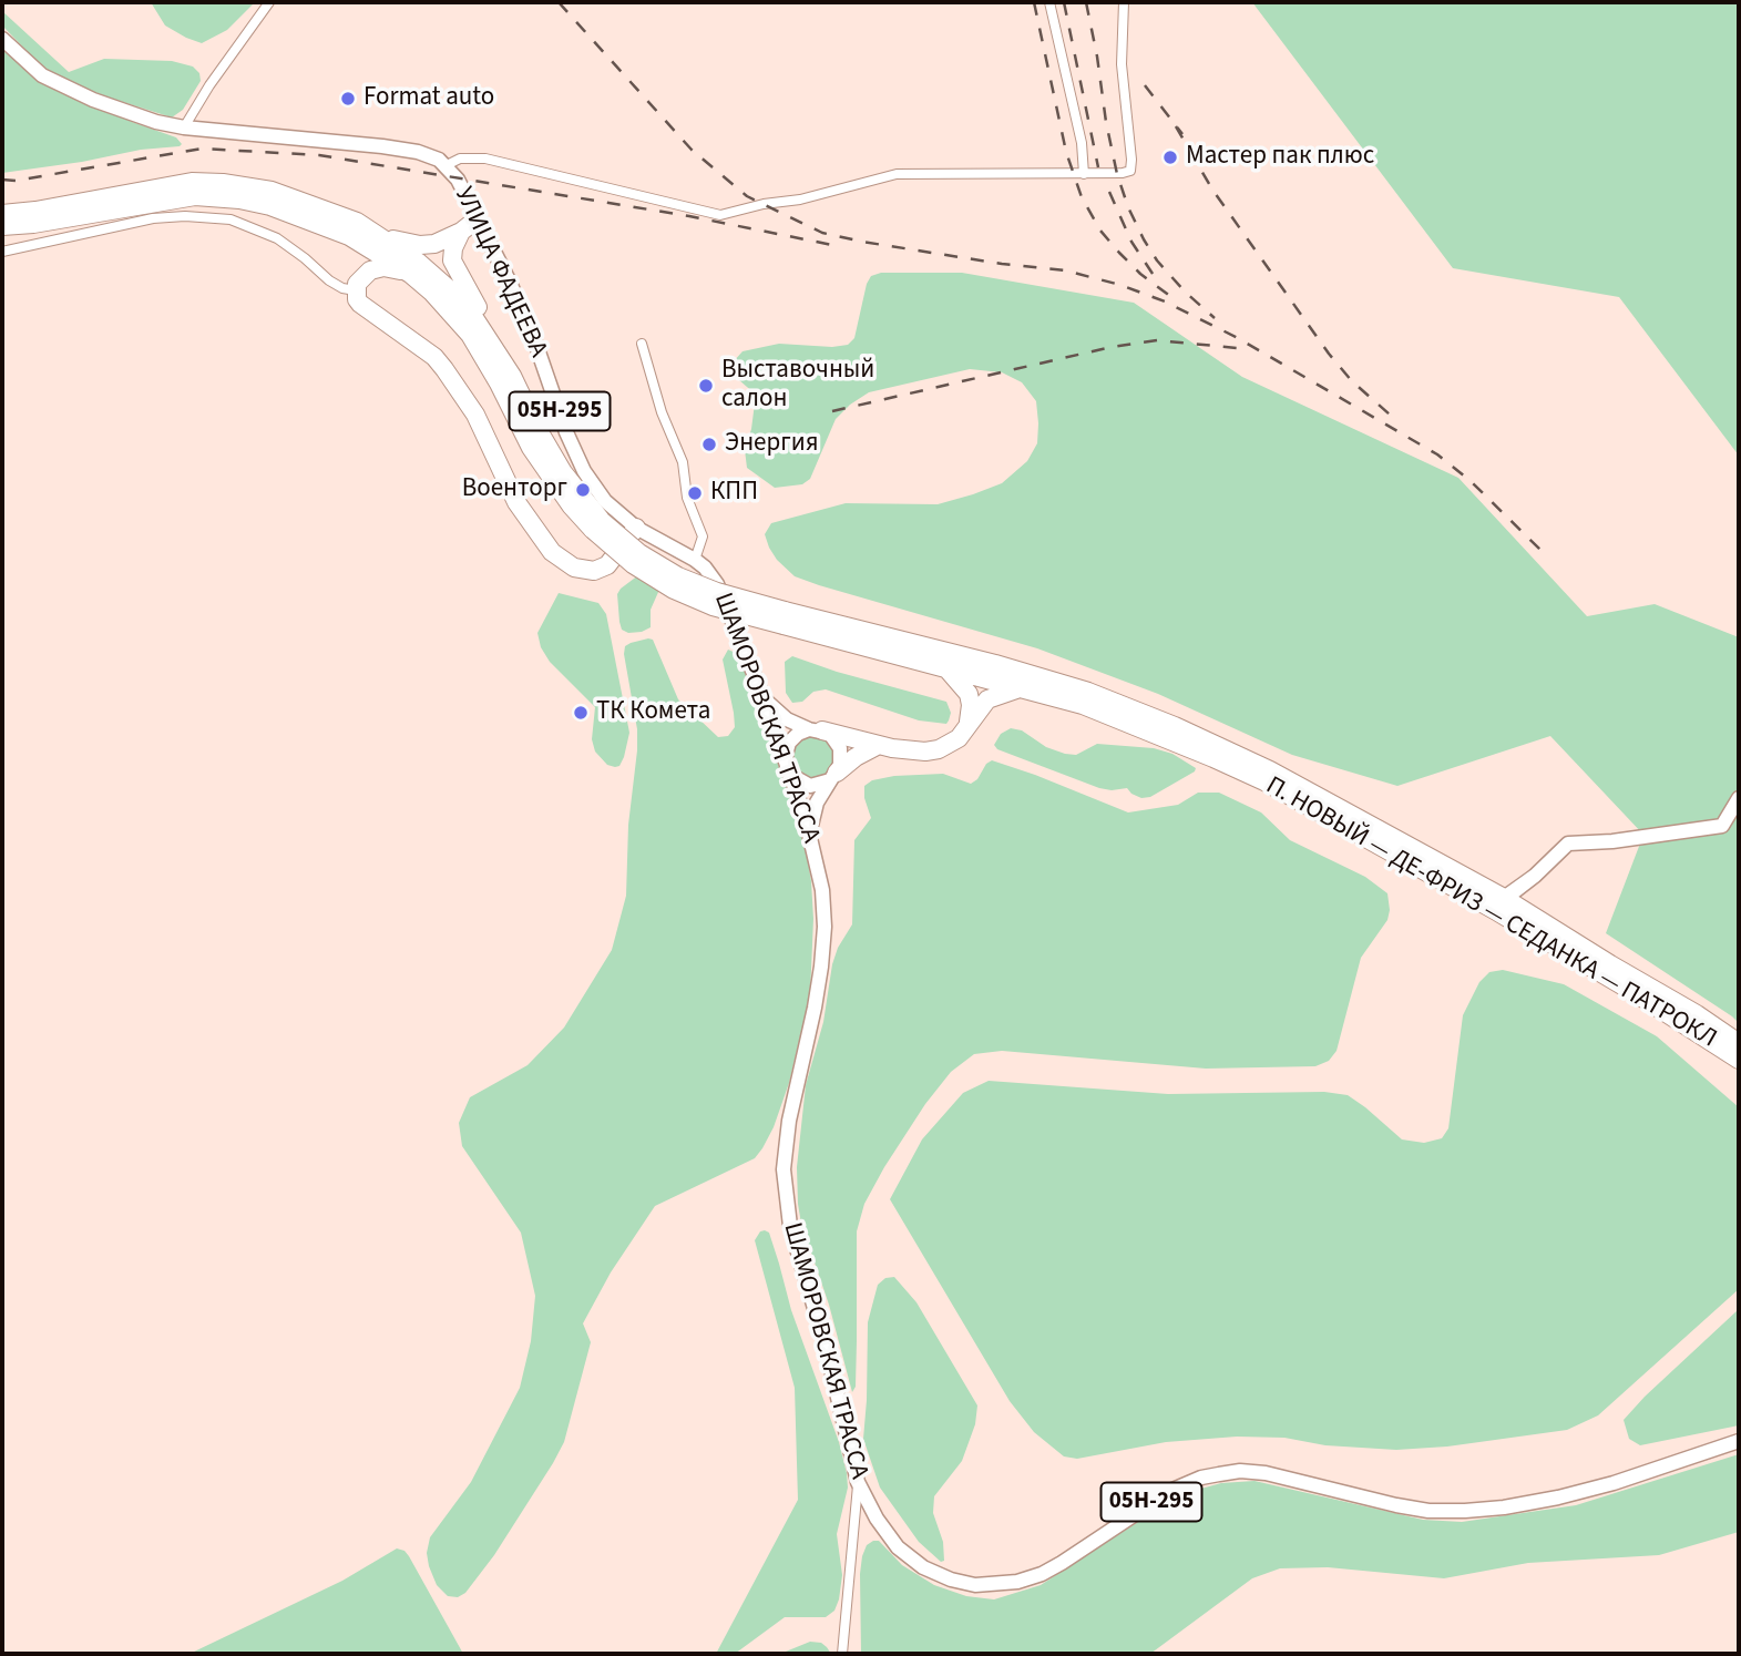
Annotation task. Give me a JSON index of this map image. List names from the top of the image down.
{
  "streets": {
    "highway": ["05Н-295", "П. НОВЫЙ — ДЕ-ФРИЗ — СЕДАНКА — ПАТРОКЛ"],
    "main road": ["УЛИЦА ФАДЕЕВА", "ШАМОРОВСКАЯ ТРАССА"]
  },
  "crossings": [
    ["УЛИЦА ФАДЕЕВА", "05Н-295"],
    ["УЛИЦА ФАДЕЕВА", "ШАМОРОВСКАЯ ТРАССА"],
    ["05Н-295", "ШАМОРОВСКАЯ ТРАССА"],
    ["05Н-295", "П. НОВЫЙ — ДЕ-ФРИЗ — СЕДАНКА — ПАТРОКЛ"]
  ],
  "places": [
    "Format auto",
    "Мастер пак плюс",
    "Выставочный салон",
    "Энергия",
    "Военторг",
    "КПП",
    "ТК Комета"
  ]
}
